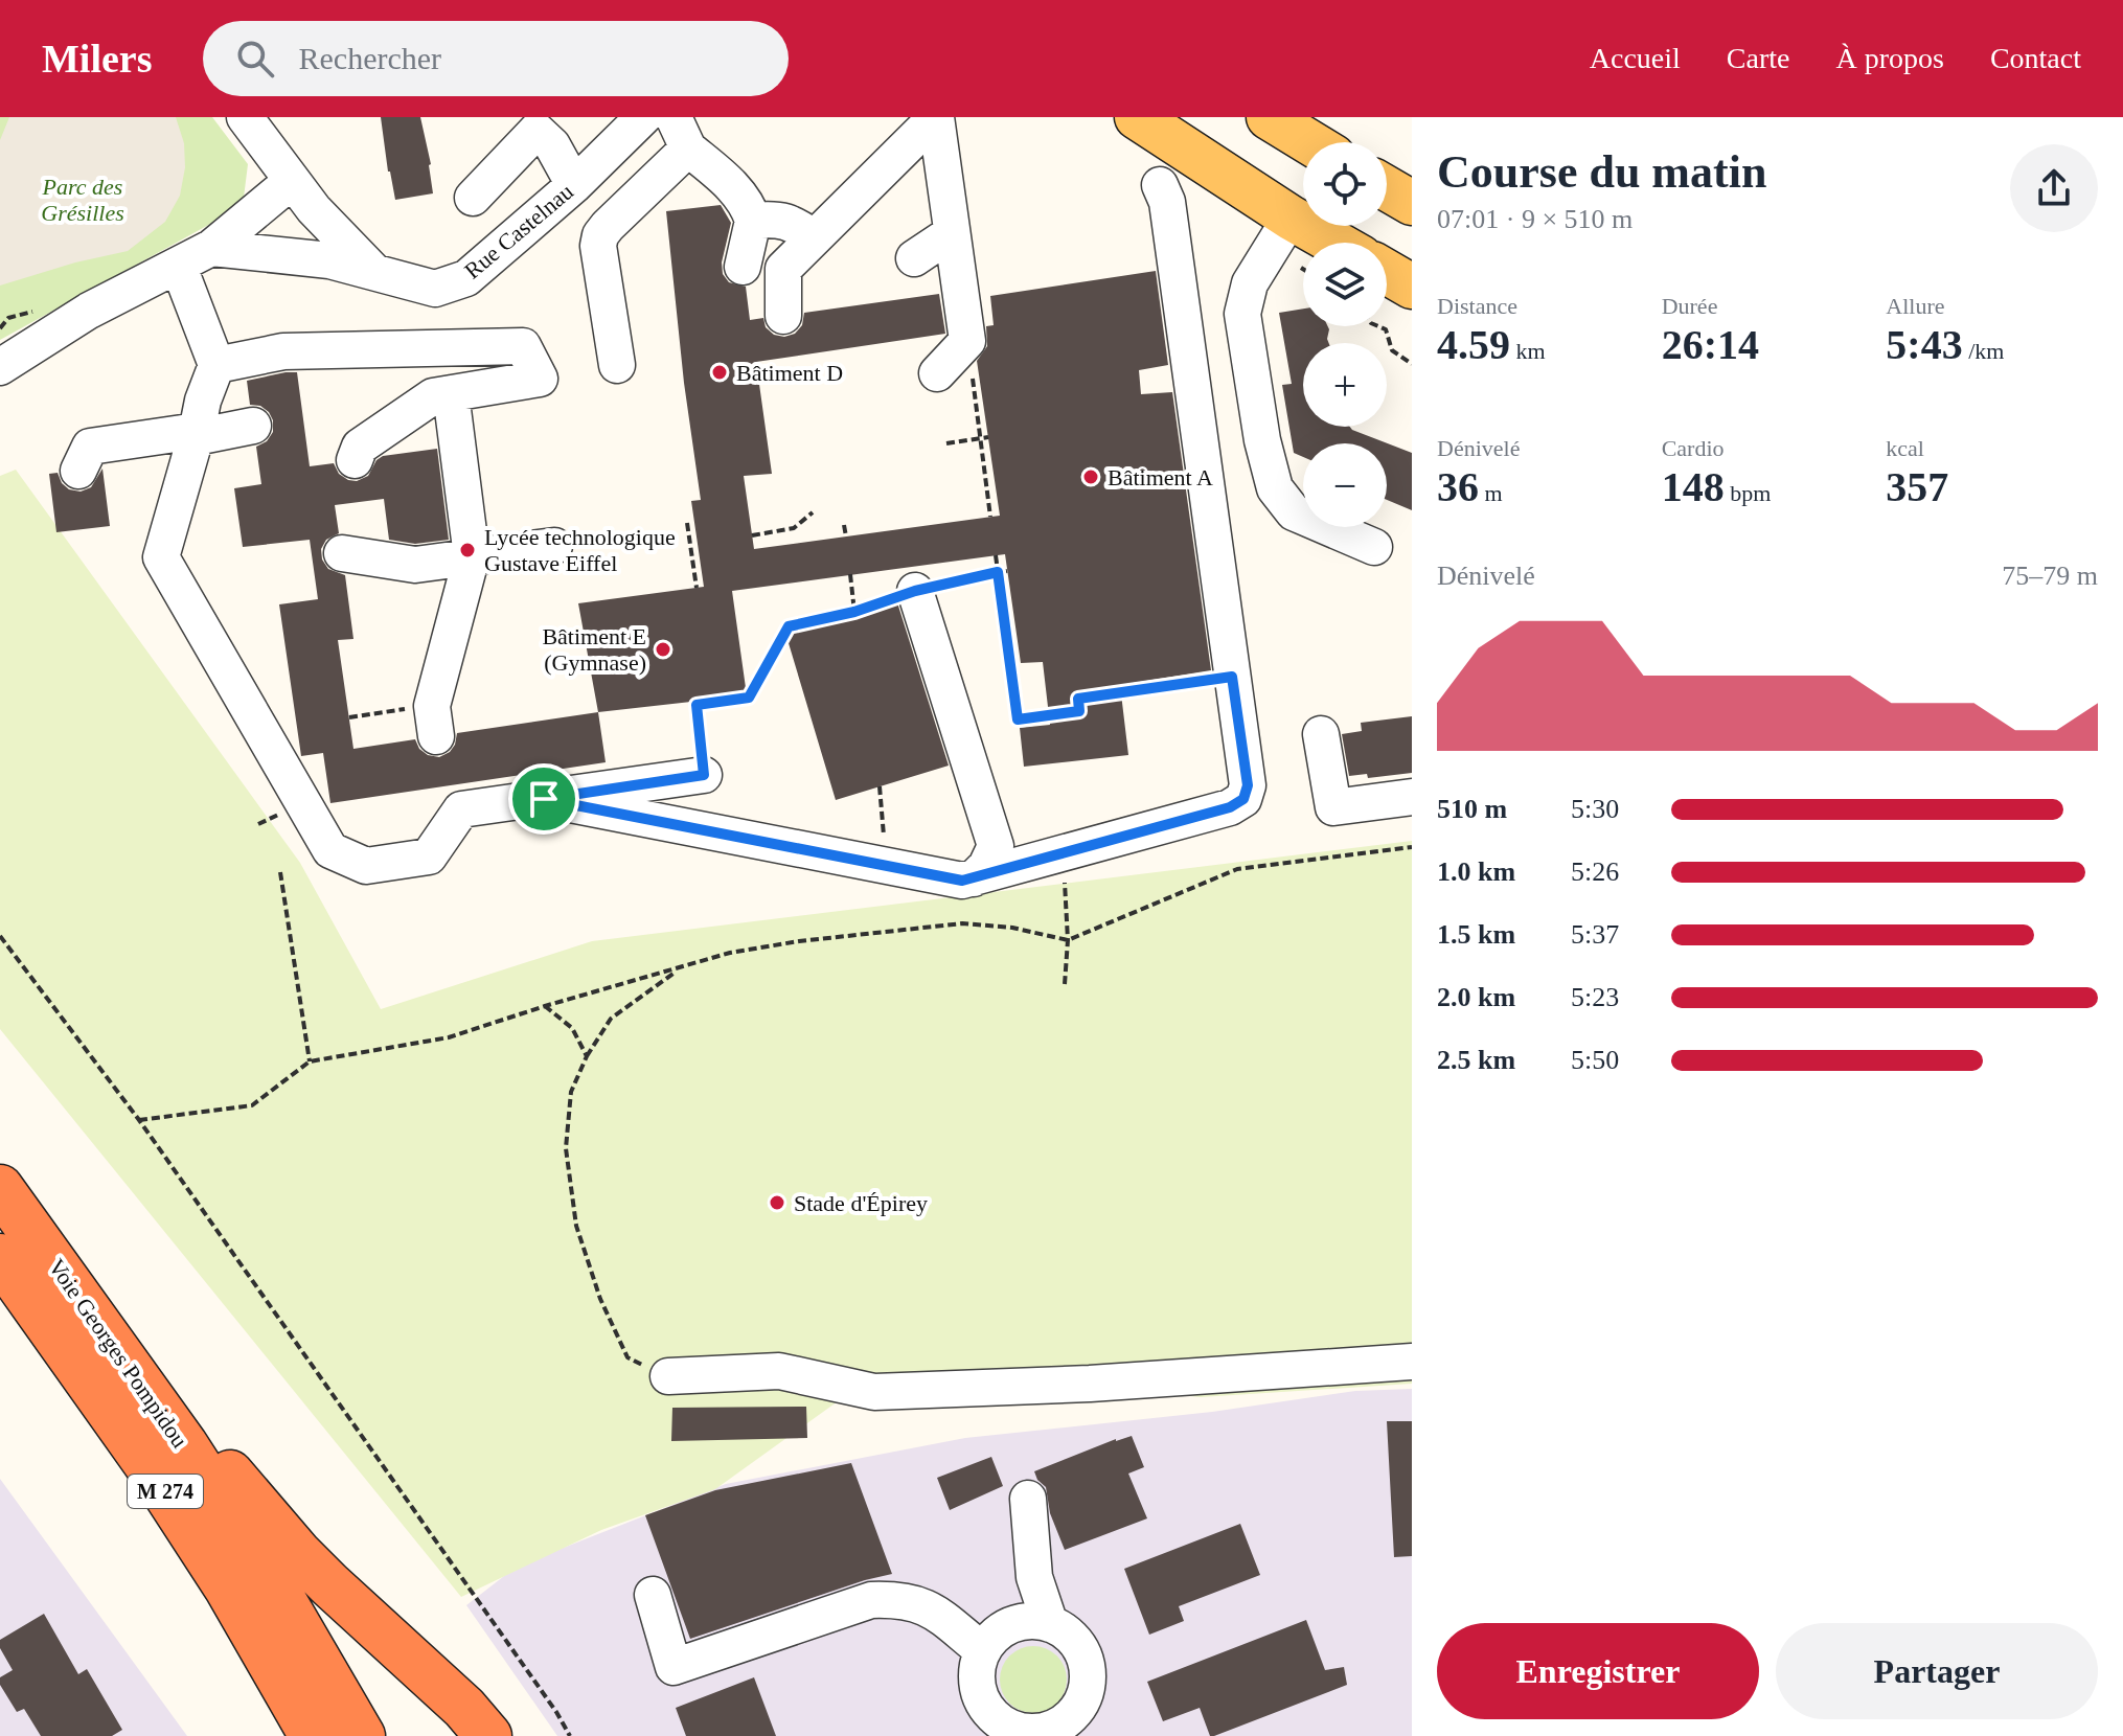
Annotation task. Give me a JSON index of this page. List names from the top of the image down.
{
  "streets": {
    "highway": ["Voie Georges Pompidou", "M 274"],
    "street": ["Rue Castelnau"]
  },
  "parks": ["Parc des Grésilles"],
  "places": [
    "Bâtiment D",
    "Bâtiment A",
    "Lycée technologique Gustave Eiffel",
    "Bâtiment E (Gymnase)",
    "Stade d'Épirey"
  ],
  "page": {
    "header": "Milers",
    "search": "Rechercher",
    "nav": [
      "Accueil",
      "Carte",
      "À propos",
      "Contact"
    ],
    "heading": ["Course du matin", "07:01 · 9 × 510 m"],
    "map_buttons": ["+", "−"],
    "stats": [
      ["Distance", "4.59 km"],
      ["Durée", "26:14"],
      ["Allure", "5:43 /km"],
      ["Dénivelé", "36 m"],
      ["Cardio", "148 bpm"],
      ["kcal", "357"]
    ],
    "chart": ["Dénivelé", "75–79 m"],
    "list": [
      {
        "name": "510 m",
        "note": "5:30"
      },
      {
        "name": "1.0 km",
        "note": "5:26"
      },
      {
        "name": "1.5 km",
        "note": "5:37"
      },
      {
        "name": "2.0 km",
        "note": "5:23"
      },
      {
        "name": "2.5 km",
        "note": "5:50"
      }
    ],
    "buttons": ["Enregistrer", "Partager"]
  }
}
